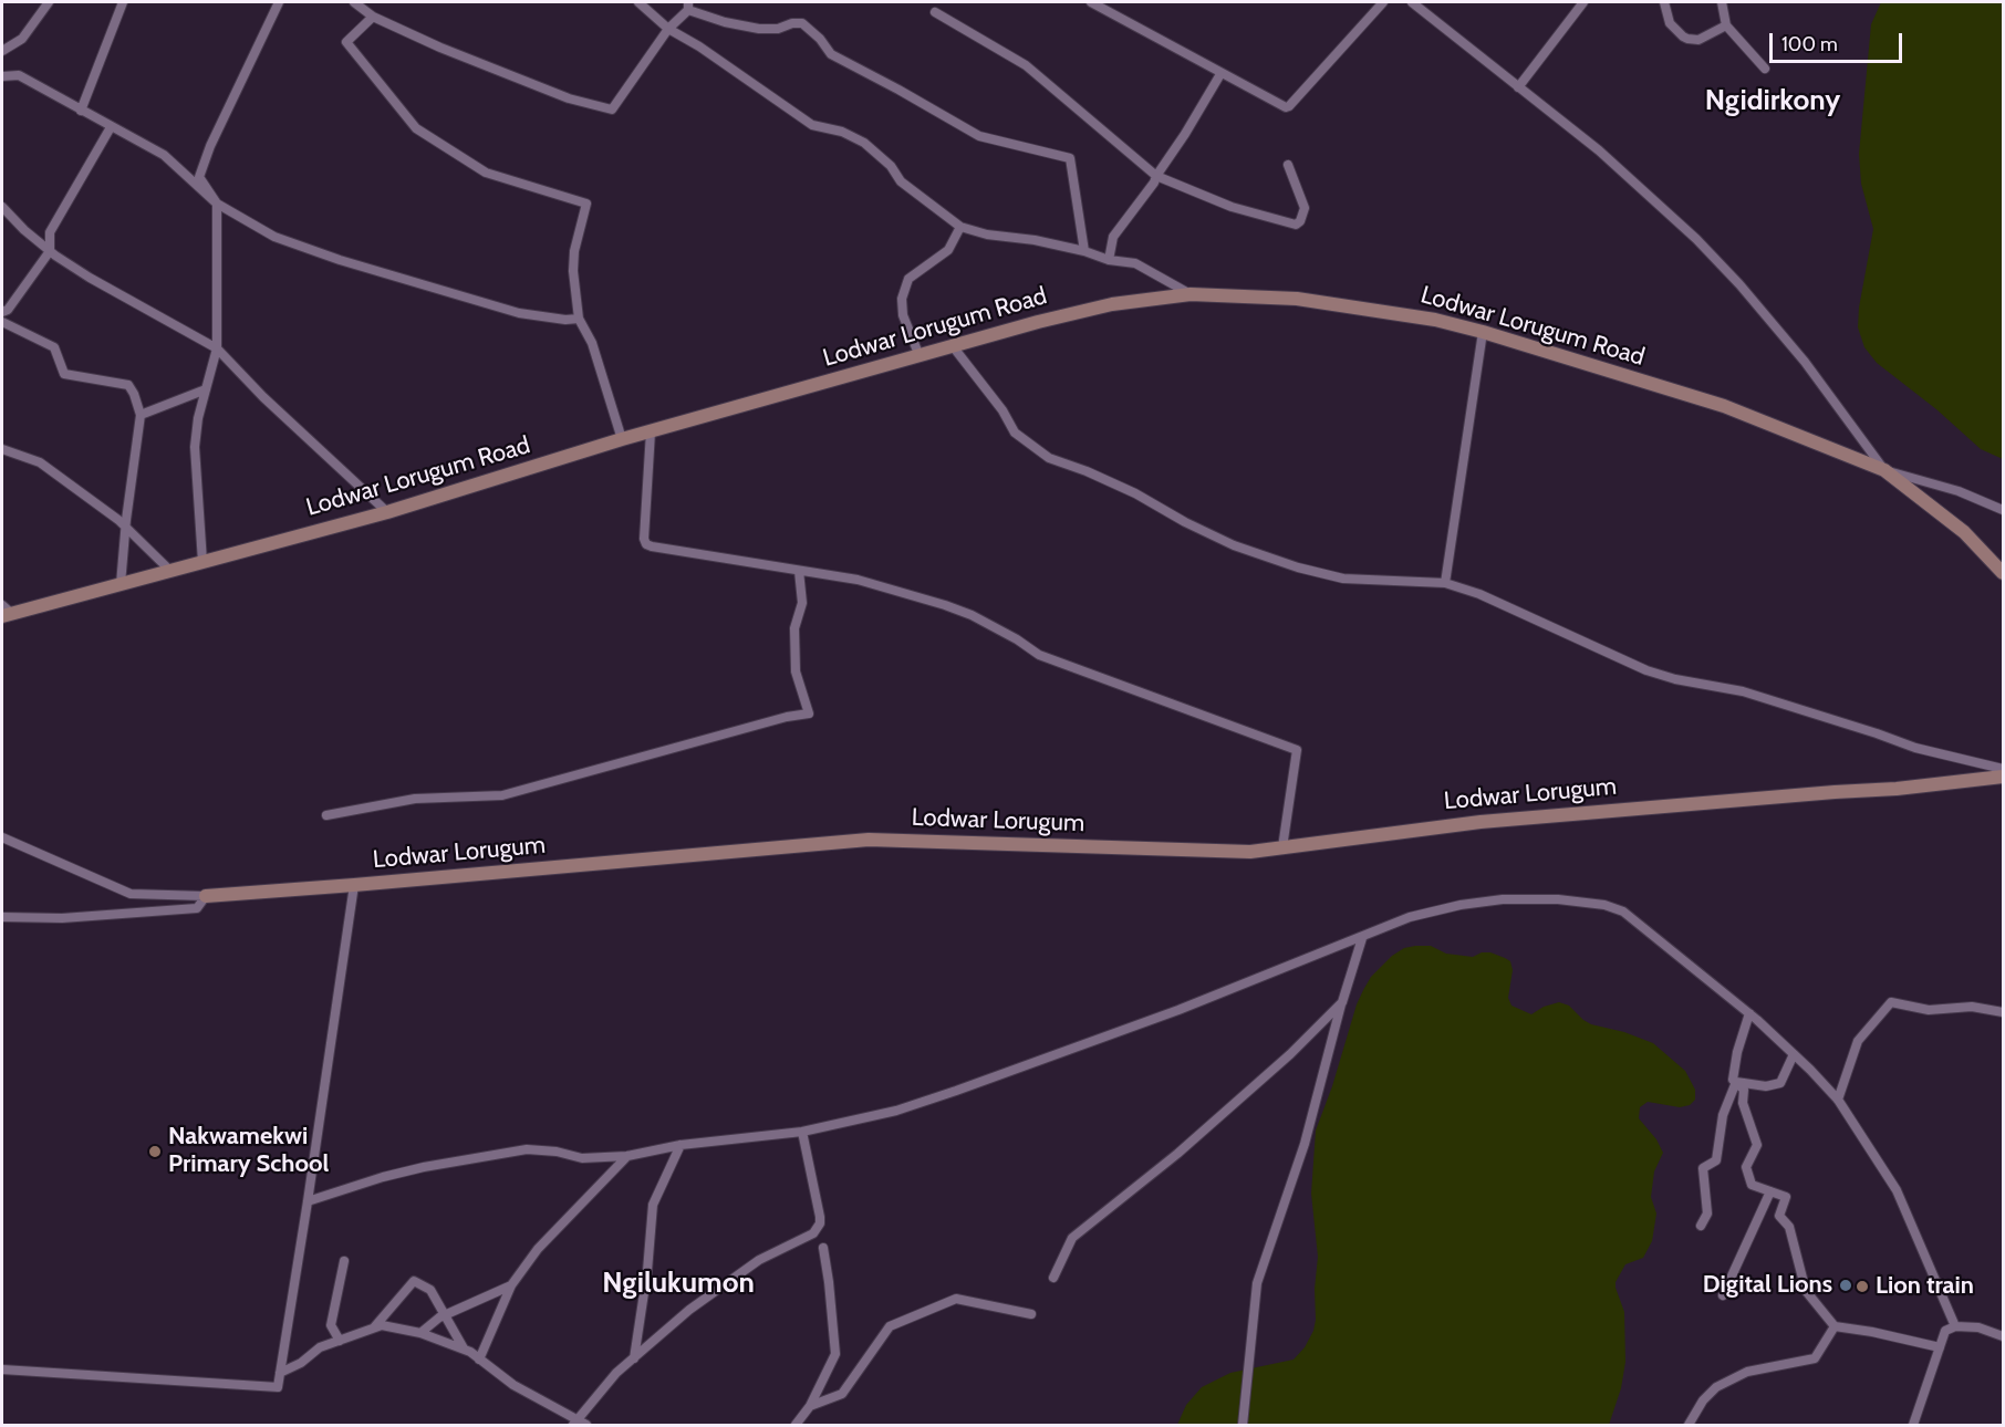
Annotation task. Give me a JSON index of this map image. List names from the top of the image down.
{
  "streets": {
    "main road": ["Lodwar Lorugum Road", "Lodwar Lorugum"]
  },
  "districts": ["Ngidirkony", "Ngilukumon"],
  "places": ["Nakwamekwi Primary School", "Digital Lions", "Lion train"],
  "scale_bar": "100 m"
}
